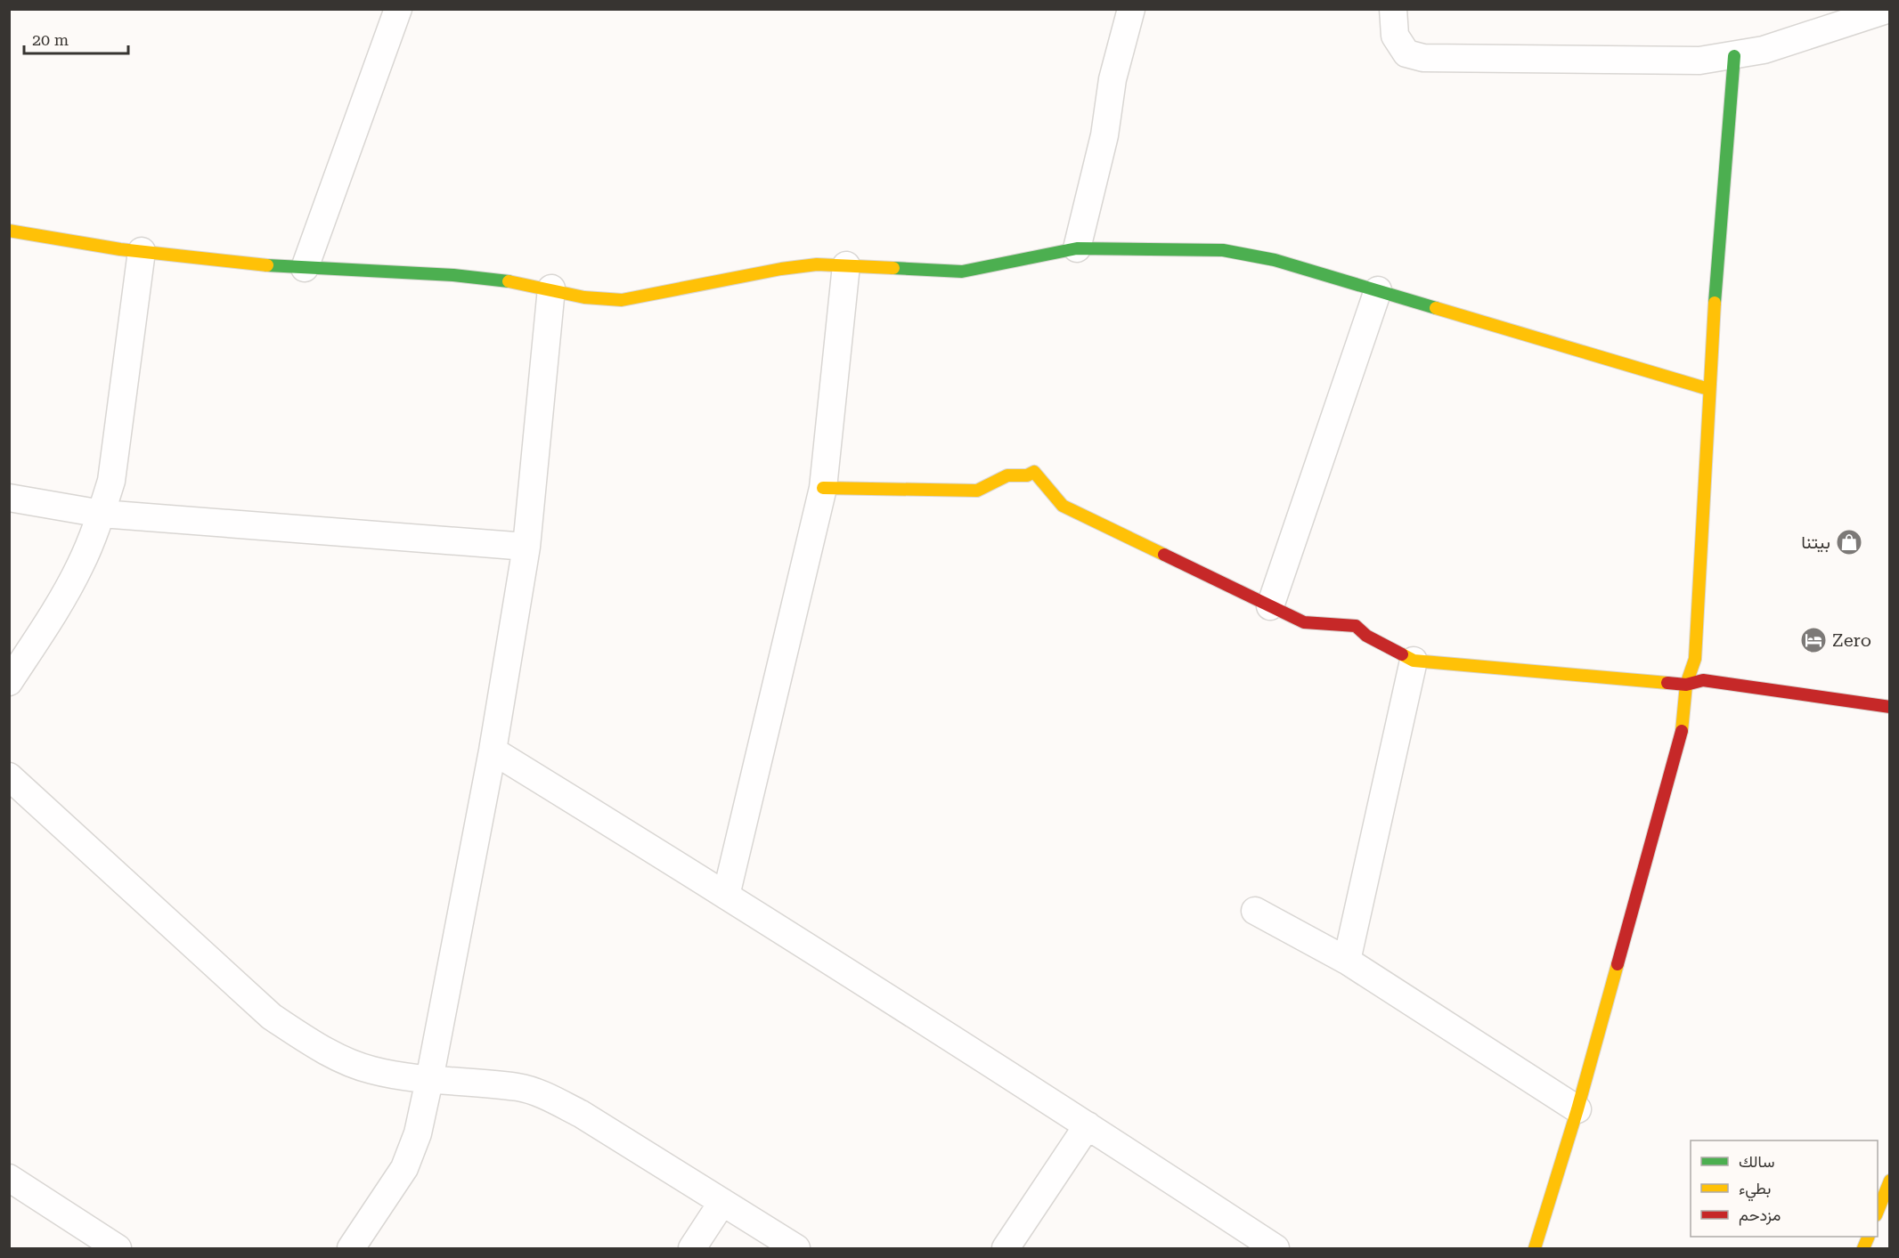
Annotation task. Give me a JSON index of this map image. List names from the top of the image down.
{
  "places": {
    "shop": ["بيتنا"],
    "hotel": ["Zero"]
  },
  "legend": ["سالك", "بطيء", "مزدحم"],
  "scale_bar": "20 m"
}
